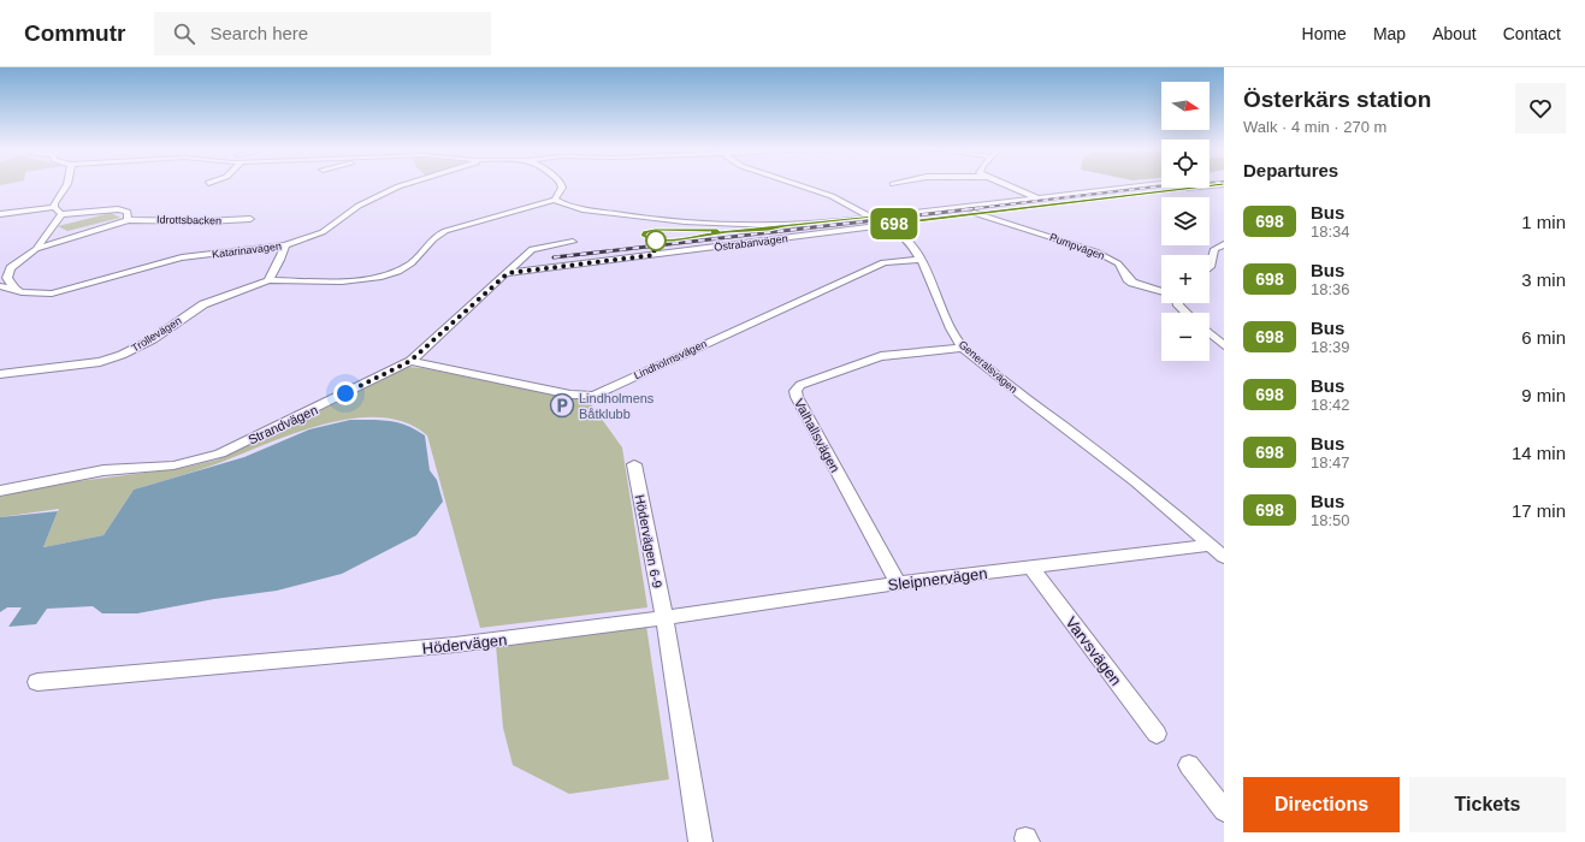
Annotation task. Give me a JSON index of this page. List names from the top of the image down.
{
  "streets": {
    "street": [
      "Idrottsbacken",
      "Östrabanvägen",
      "Pumpvägen",
      "Katarinavägen",
      "Trollevägen",
      "Lindholmsvägen",
      "Generalsvägen",
      "Strandvägen",
      "Valhallsvägen",
      "Hödervägen 6-9",
      "Sleipnervägen",
      "Hödervägen",
      "Varvsvägen"
    ]
  },
  "crossings": [
    ["Östrabanvägen", "Pumpvägen"],
    ["Östrabanvägen", "Generalsvägen"],
    ["Östrabanvägen", "Strandvägen"],
    ["Lindholmsvägen", "Generalsvägen"],
    ["Lindholmsvägen", "Strandvägen"],
    ["Generalsvägen", "Valhallsvägen"],
    ["Generalsvägen", "Sleipnervägen"],
    ["Valhallsvägen", "Sleipnervägen"],
    ["Hödervägen 6-9", "Sleipnervägen"],
    ["Hödervägen 6-9", "Hödervägen"],
    ["Sleipnervägen", "Hödervägen"],
    ["Sleipnervägen", "Varvsvägen"]
  ],
  "places": {
    "parking": ["Lindholmens Båtklubb"]
  },
  "lines": ["bus line 698"],
  "north": "right",
  "page": {
    "header": "Commutr",
    "search": "Search here",
    "nav": [
      "Home",
      "Map",
      "About",
      "Contact"
    ],
    "on_map": "698",
    "heading": [
      ["Österkärs station", "Walk · 4 min · 270 m"],
      "Departures"
    ],
    "map_buttons": ["+", "−"],
    "list": [
      {
        "mark": "698",
        "name": "Bus",
        "note": "18:34",
        "value": "1 min"
      },
      {
        "mark": "698",
        "name": "Bus",
        "note": "18:36",
        "value": "3 min"
      },
      {
        "mark": "698",
        "name": "Bus",
        "note": "18:39",
        "value": "6 min"
      },
      {
        "mark": "698",
        "name": "Bus",
        "note": "18:42",
        "value": "9 min"
      },
      {
        "mark": "698",
        "name": "Bus",
        "note": "18:47",
        "value": "14 min"
      },
      {
        "mark": "698",
        "name": "Bus",
        "note": "18:50",
        "value": "17 min"
      }
    ],
    "buttons": ["Directions", "Tickets"]
  }
}
